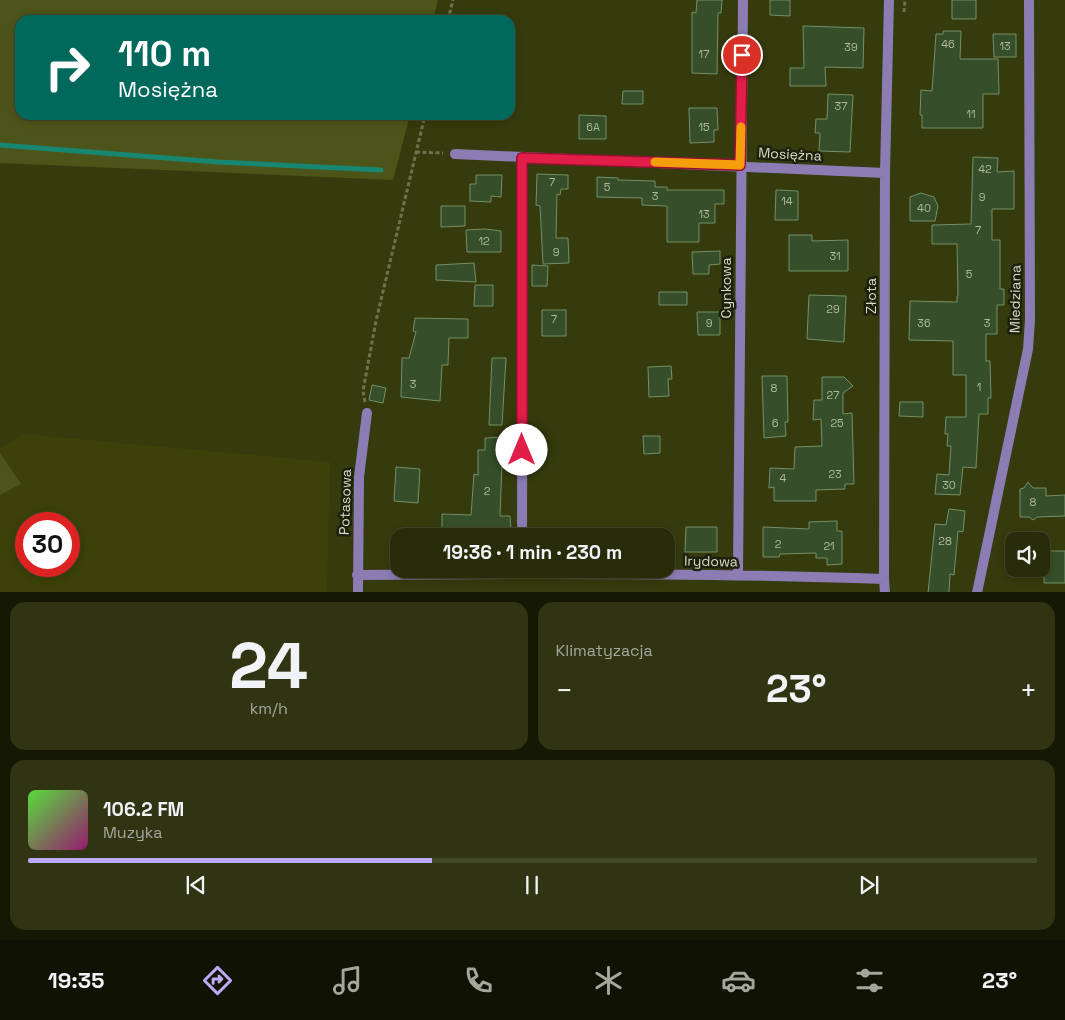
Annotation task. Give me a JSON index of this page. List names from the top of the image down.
{
  "streets": {
    "street": [
      "Mosiężna",
      "Cynkowa",
      "Złota",
      "Miedziana",
      "Potasowa",
      "Irydowa"
    ]
  },
  "crossings": [
    ["Mosiężna", "Cynkowa"],
    ["Mosiężna", "Złota"],
    ["Cynkowa", "Irydowa"],
    ["Złota", "Irydowa"],
    ["Potasowa", "Irydowa"]
  ],
  "house_numbers": [
    "46",
    "13",
    "39",
    "17",
    "37",
    "11",
    "6A",
    "15",
    "42",
    "7",
    "5",
    "3",
    "9",
    "14",
    "40",
    "13",
    "7",
    "12",
    "9",
    "31",
    "5",
    "29",
    "7",
    "9",
    "36",
    "3",
    "3",
    "1",
    "8",
    "27",
    "6",
    "25",
    "23",
    "4",
    "30",
    "2",
    "8",
    "28",
    "2",
    "21"
  ],
  "page": {
    "turn": ["110 m", "Mosiężna"],
    "limit": "30",
    "trip": "19:36 · 1 min · 230 m",
    "tile": [
      ["24", "km/h"],
      "Klimatyzacja"
    ],
    "heat": ["−", "23°", "+"],
    "song": ["106.2 FM", "Muzyka"],
    "tabs": ["19:35", "23°"]
  }
}
